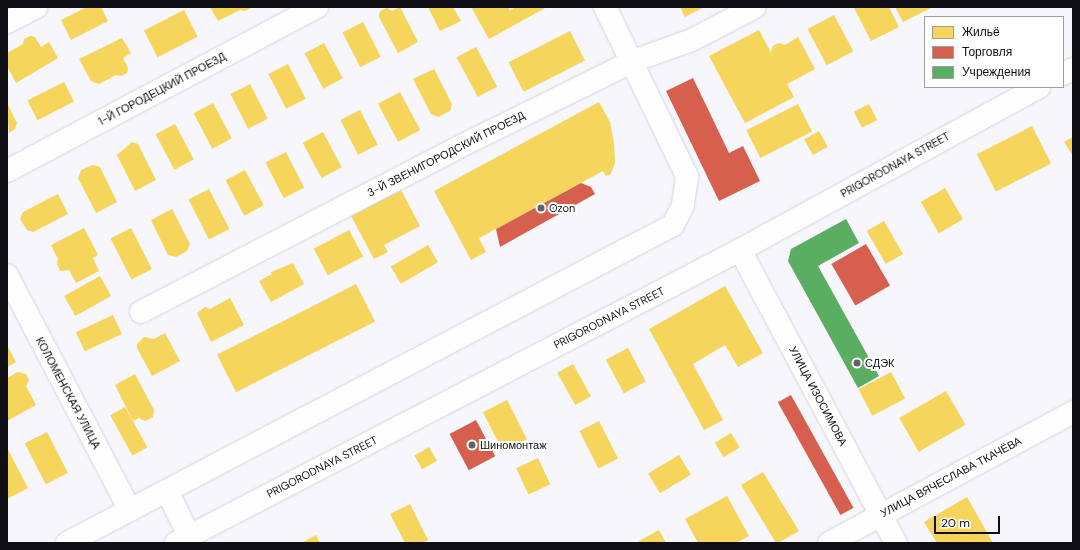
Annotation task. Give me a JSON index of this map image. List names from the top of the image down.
{
  "streets": {
    "street": [
      "1-Й ГОРОДЕЦКИЙ ПРОЕЗД",
      "3-Й ЗВЕНИГОРОДСКИЙ ПРОЕЗД",
      "PRIGORODNAYA STREET",
      "КОЛОМЕНСКАЯ УЛИЦА",
      "УЛИЦА ИЗОСИМОВА",
      "УЛИЦА ВЯЧЕСЛАВА ТКАЧЁВА"
    ]
  },
  "crossings": [
    ["PRIGORODNAYA STREET", "УЛИЦА ИЗОСИМОВА"],
    ["УЛИЦА ИЗОСИМОВА", "УЛИЦА ВЯЧЕСЛАВА ТКАЧЁВА"]
  ],
  "places": ["Ozon", "СДЭК", "Шиномонтаж"],
  "legend": ["Жильё", "Торговля", "Учреждения"],
  "scale_bar": "20 m"
}
